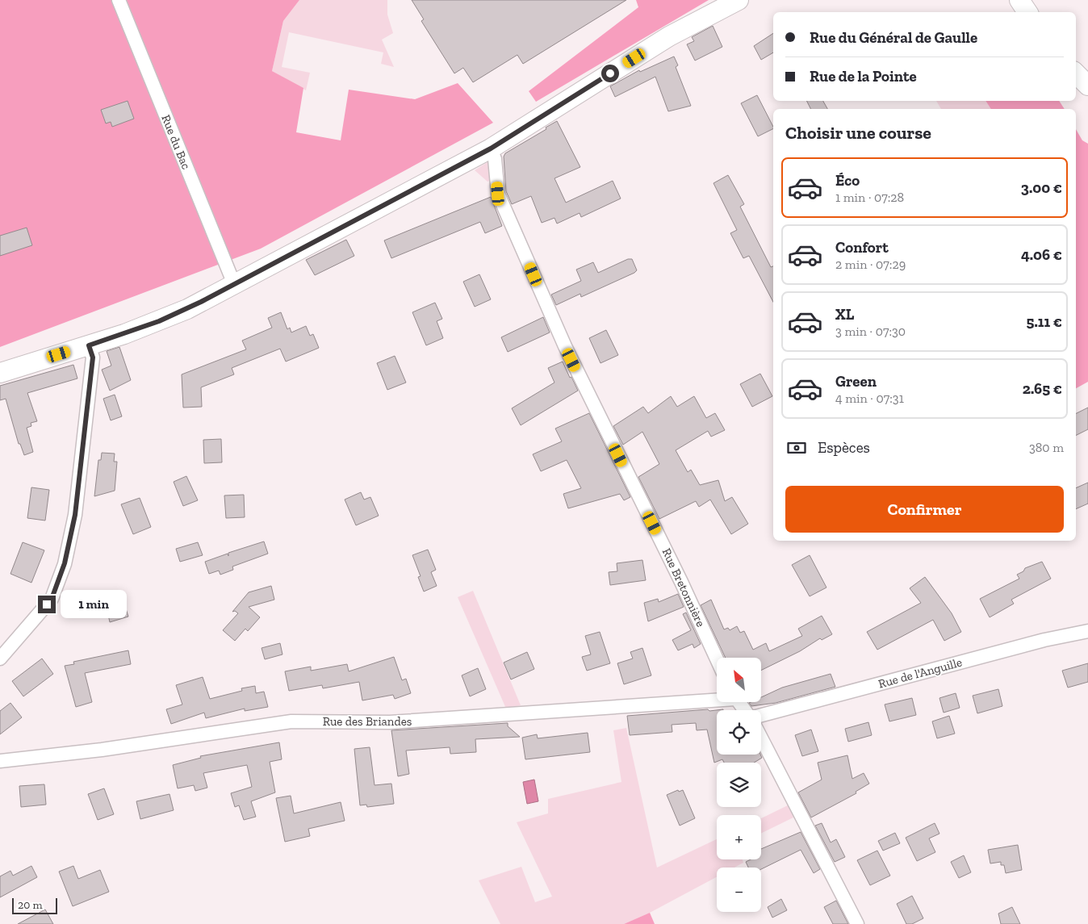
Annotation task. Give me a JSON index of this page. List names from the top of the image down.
{
  "streets": {
    "street": [
      "Rue du Bac",
      "Rue Bretonnière",
      "Rue de l'Anguille",
      "Rue des Briandes"
    ]
  },
  "scale_bar": "20 m",
  "north": "top left",
  "page": {
    "banner": ["Rue du Général de Gaulle", "Rue de la Pointe"],
    "heading": "Choisir une course",
    "list": [
      {
        "name": "Éco",
        "note": "1 min · 07:28",
        "value": "3.00 €"
      },
      {
        "name": "Confort",
        "note": "2 min · 07:29",
        "value": "4.06 €"
      },
      {
        "name": "XL",
        "note": "3 min · 07:30",
        "value": "5.11 €"
      },
      {
        "name": "Green",
        "note": "4 min · 07:31",
        "value": "2.65 €"
      }
    ],
    "pay": ["Espèces", "380 m"],
    "buttons": "Confirmer",
    "bubble": "1 min",
    "map_buttons": ["+", "−"],
    "scale": "20 m"
  }
}
